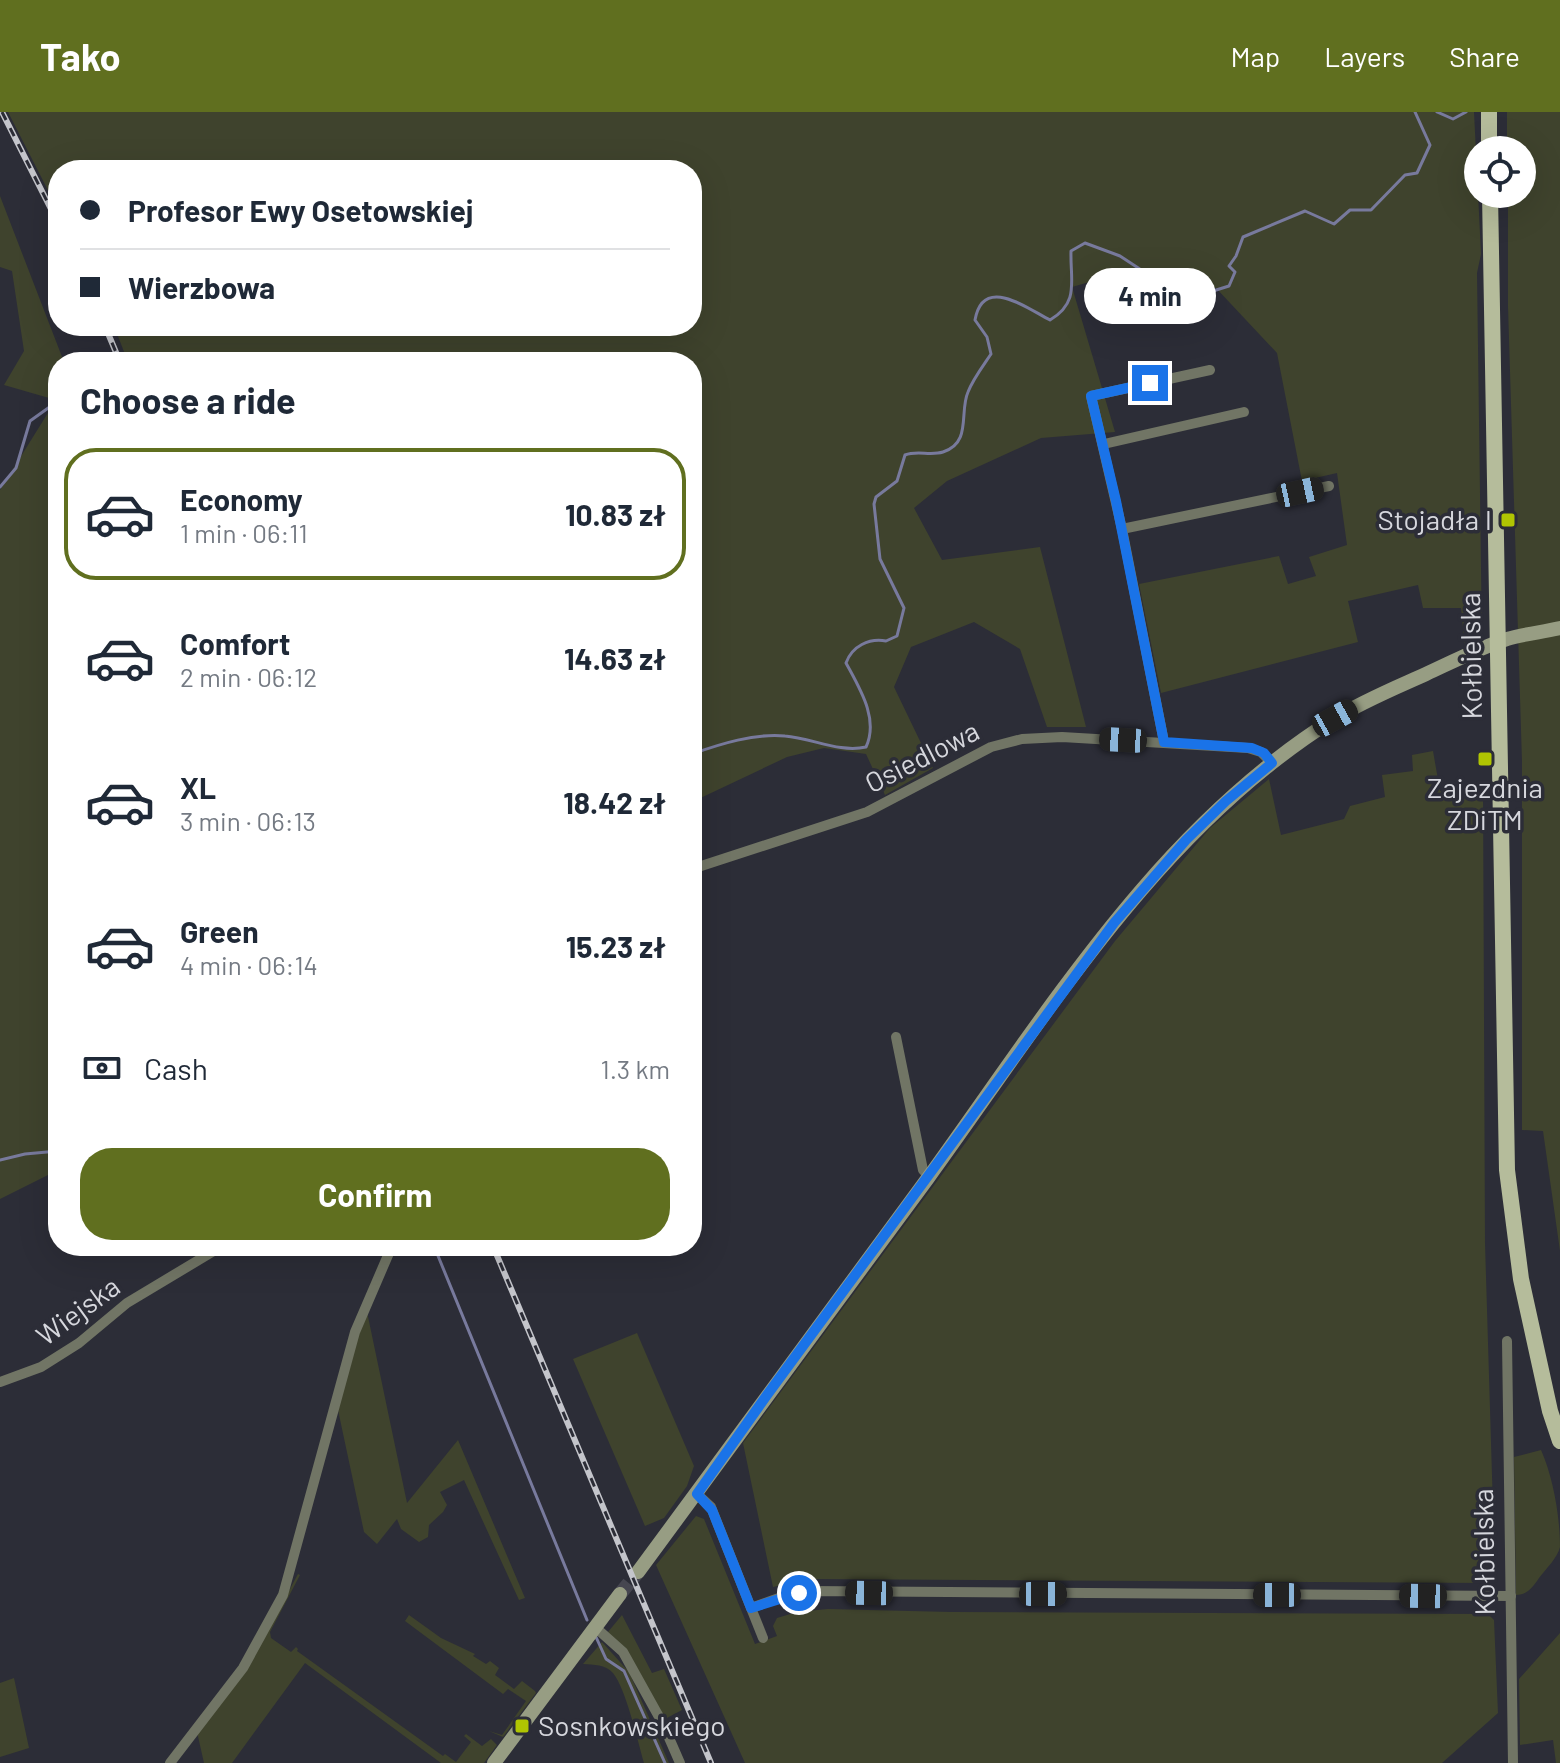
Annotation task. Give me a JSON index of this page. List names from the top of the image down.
{
  "streets": {
    "main road": ["Kołbielska"],
    "street": ["Osiedlowa", "Wiejska"]
  },
  "places": {
    "transit": ["Stojadła I", "Zajezdnia ZDiTM", "Sosnkowskiego"]
  },
  "page": {
    "header": "Tako",
    "nav": ["Map", "Layers", "Share"],
    "banner": ["Profesor Ewy Osetowskiej", "Wierzbowa"],
    "bubble": "4 min",
    "heading": "Choose a ride",
    "list": [
      {
        "name": "Economy",
        "note": "1 min · 06:11",
        "value": "10.83 zł"
      },
      {
        "name": "Comfort",
        "note": "2 min · 06:12",
        "value": "14.63 zł"
      },
      {
        "name": "XL",
        "note": "3 min · 06:13",
        "value": "18.42 zł"
      },
      {
        "name": "Green",
        "note": "4 min · 06:14",
        "value": "15.23 zł"
      }
    ],
    "pay": ["Cash", "1.3 km"],
    "buttons": "Confirm"
  }
}
